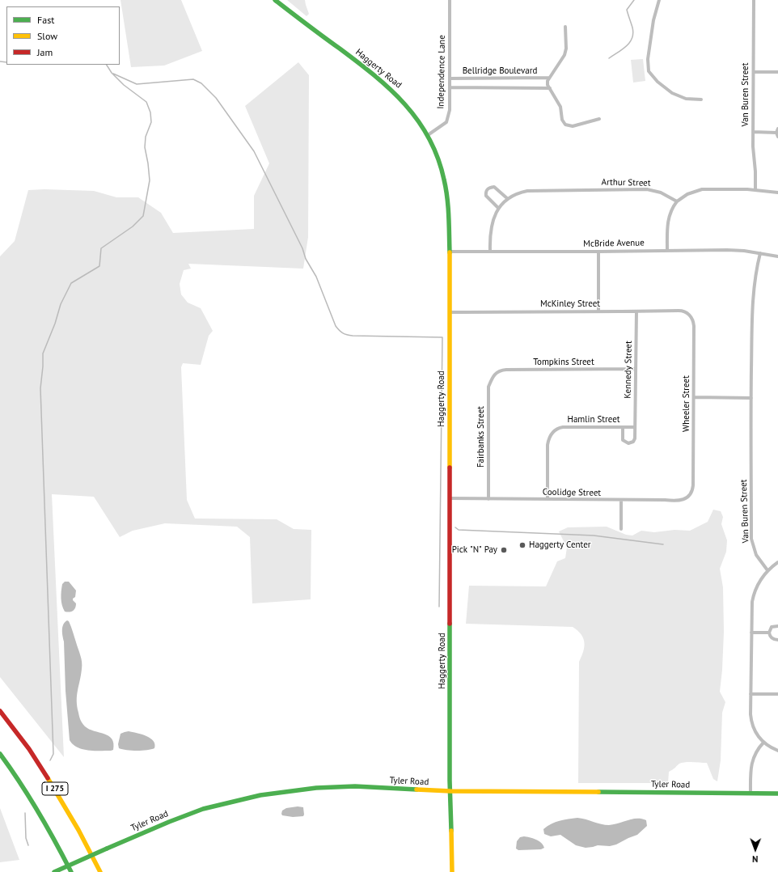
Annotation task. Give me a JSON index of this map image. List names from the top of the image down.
{
  "streets": {
    "main road": ["Haggerty Road", "Tyler Road", "I 275"],
    "street": [
      "Bellridge Boulevard",
      "Independence Lane",
      "Van Buren Street",
      "Arthur Street",
      "McBride Avenue",
      "McKinley Street",
      "Tompkins Street",
      "Kennedy Street",
      "Wheeler Street",
      "Hamlin Street",
      "Fairbanks Street",
      "Coolidge Street"
    ]
  },
  "crossings": [
    ["Haggerty Road", "Independence Lane"],
    ["Haggerty Road", "McBride Avenue"],
    ["Haggerty Road", "McKinley Street"],
    ["Haggerty Road", "Coolidge Street"],
    ["Haggerty Road", "Tyler Road"],
    ["Bellridge Boulevard", "Independence Lane"],
    ["Van Buren Street", "McBride Avenue"],
    ["Arthur Street", "McBride Avenue"],
    ["McKinley Street", "Kennedy Street"],
    ["McKinley Street", "Wheeler Street"],
    ["Tompkins Street", "Kennedy Street"],
    ["Tompkins Street", "Fairbanks Street"],
    ["Kennedy Street", "Hamlin Street"],
    ["Wheeler Street", "Coolidge Street"],
    ["Hamlin Street", "Coolidge Street"],
    ["Fairbanks Street", "Coolidge Street"]
  ],
  "places": ["Haggerty Center", "Pick \"N\" Pay"],
  "legend": ["Fast", "Slow", "Jam"],
  "north": "bottom"
}
